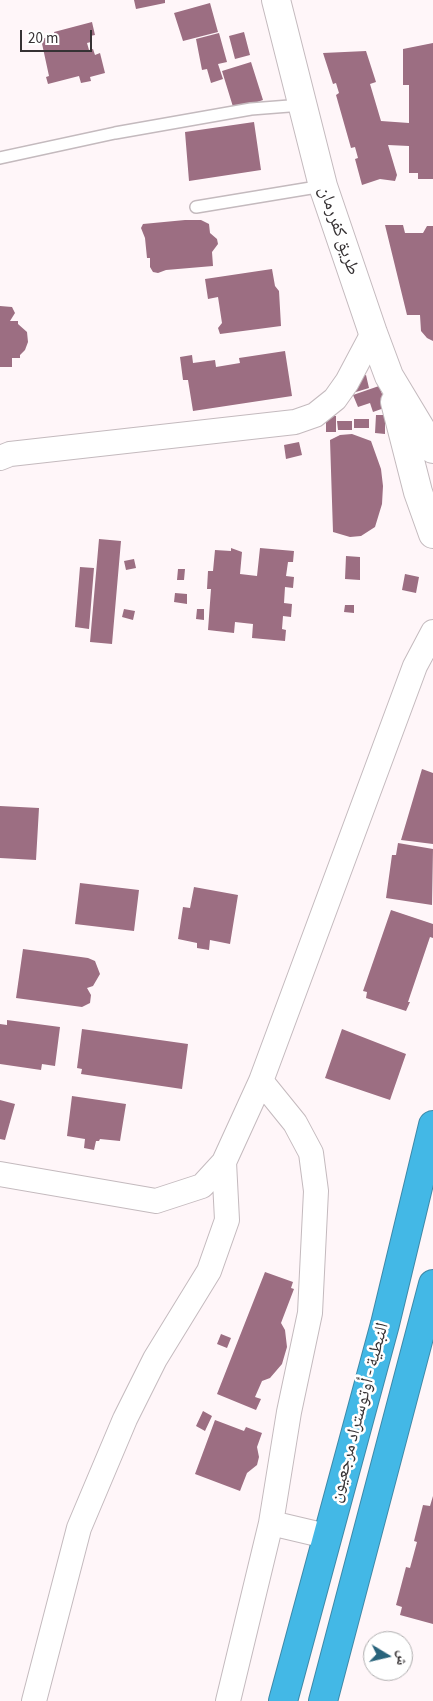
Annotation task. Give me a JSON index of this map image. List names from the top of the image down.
{
  "streets": {
    "highway": ["النبطية - أوتوستراد مرجعيون"],
    "main road": ["طريق كفررمان"]
  },
  "scale_bar": "20 m",
  "north": "right"
}
